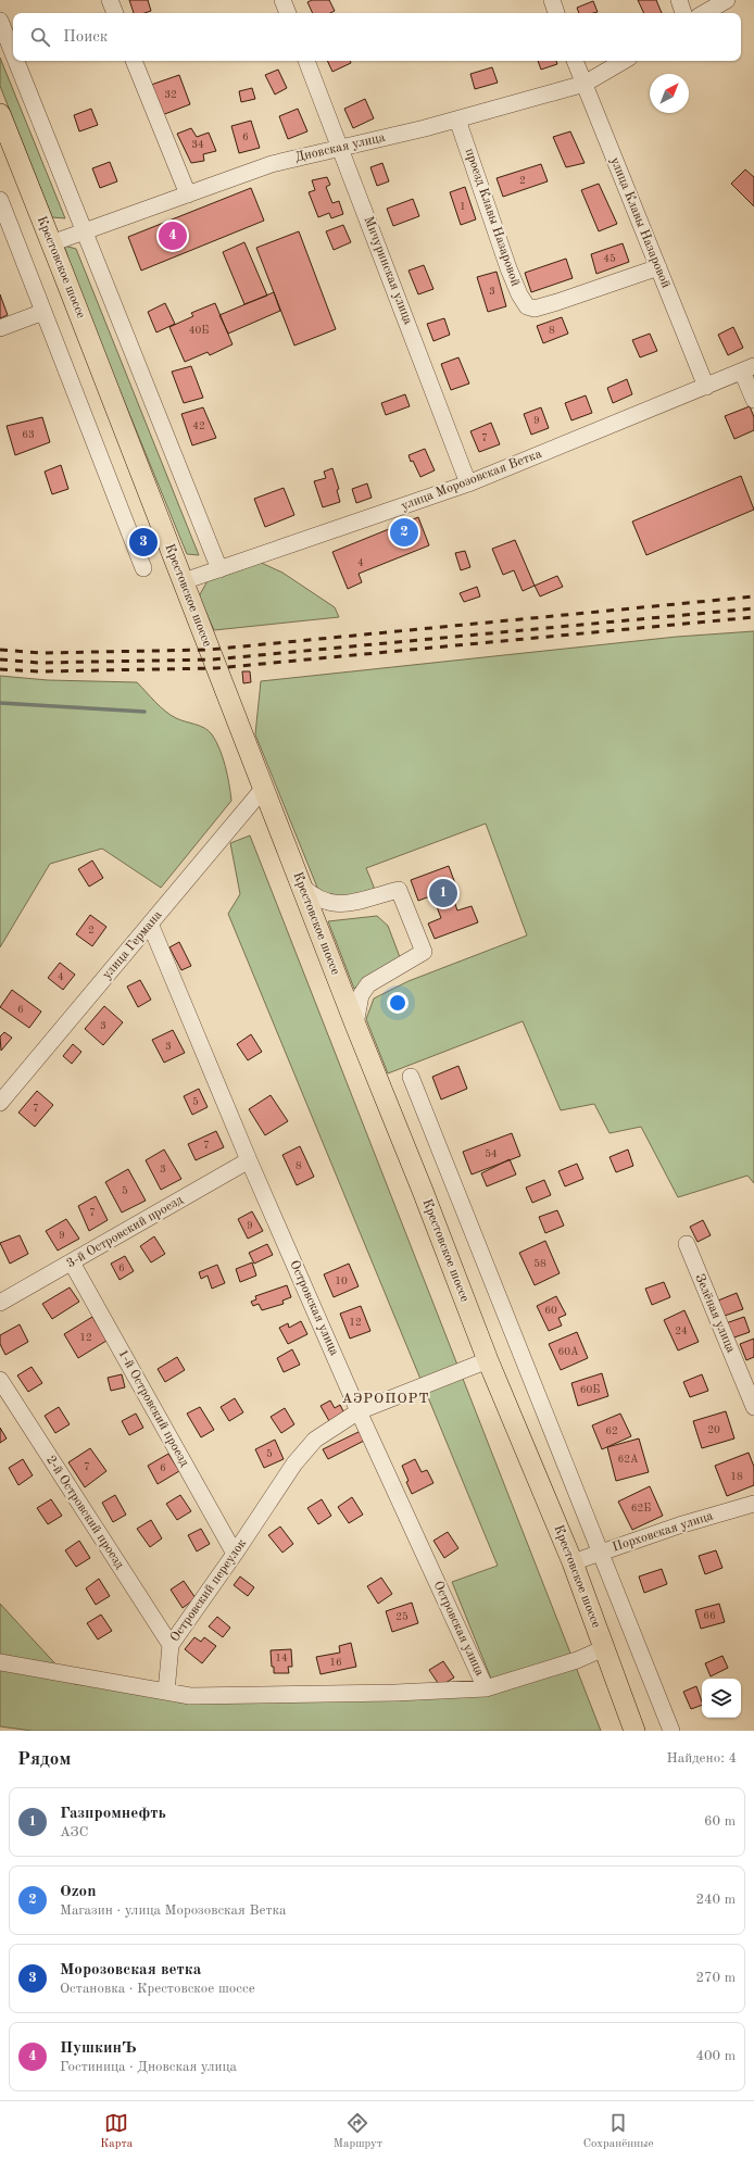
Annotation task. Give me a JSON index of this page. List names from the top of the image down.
{
  "streets": {
    "main road": ["Крестовское шоссе"],
    "street": [
      "Дновская улица",
      "проезд Клавы Назаровой",
      "улица Клавы Назаровой",
      "Мичуринская улица",
      "улица Морозовская Ветка",
      "улица Германа",
      "3-й Островский проезд",
      "Островская улица",
      "Зелёная улица",
      "1-й Островский проезд",
      "2-й Островский проезд",
      "Порховская улица",
      "Островский переулок"
    ]
  },
  "crossings": [
    ["Дновская улица", "проезд Клавы Назаровой"],
    ["Дновская улица", "улица Клавы Назаровой"],
    ["Дновская улица", "Крестовское шоссе"],
    ["Дновская улица", "Мичуринская улица"],
    ["проезд Клавы Назаровой", "улица Клавы Назаровой"],
    ["улица Клавы Назаровой", "улица Морозовская Ветка"],
    ["Крестовское шоссе", "улица Морозовская Ветка"],
    ["Крестовское шоссе", "улица Германа"],
    ["Крестовское шоссе", "Порховская улица"],
    ["Крестовское шоссе", "Островский переулок"],
    ["Мичуринская улица", "улица Морозовская Ветка"],
    ["улица Германа", "Островская улица"],
    ["3-й Островский проезд", "Островская улица"],
    ["3-й Островский проезд", "1-й Островский проезд"],
    ["Островская улица", "Островский переулок"],
    ["1-й Островский проезд", "Островский переулок"],
    ["2-й Островский проезд", "Островский переулок"]
  ],
  "districts": ["АЭРОПОРТ"],
  "house_numbers": [
    "32",
    "6",
    "34",
    "2",
    "1",
    "45",
    "3",
    "40Б",
    "8",
    "9",
    "42",
    "63",
    "7",
    "4",
    "2",
    "4",
    "6",
    "3",
    "3",
    "5",
    "7",
    "7",
    "54",
    "8",
    "3",
    "5",
    "7",
    "9",
    "9",
    "58",
    "6",
    "10",
    "60",
    "12",
    "24",
    "12",
    "60А",
    "60Б",
    "20",
    "62",
    "5",
    "62А",
    "7",
    "6",
    "18",
    "62Б",
    "66",
    "25",
    "14",
    "16"
  ],
  "north": "top right",
  "page": {
    "search": "Поиск",
    "pins": [
      "4",
      "2",
      "3",
      "1"
    ],
    "heading": ["Рядом", "Найдено: 4"],
    "list": [
      {
        "mark": "1",
        "name": "Газпромнефть",
        "note": "АЗС",
        "value": "60 m"
      },
      {
        "mark": "2",
        "name": "Ozon",
        "note": "Магазин · улица Морозовская Ветка",
        "value": "240 m"
      },
      {
        "mark": "3",
        "name": "Морозовская ветка",
        "note": "Остановка · Крестовское шоссе",
        "value": "270 m"
      },
      {
        "mark": "4",
        "name": "ПушкинЪ",
        "note": "Гостиница · Дновская улица",
        "value": "400 m"
      }
    ],
    "nav": ["Карта", "Маршрут", "Сохранённые"]
  }
}
